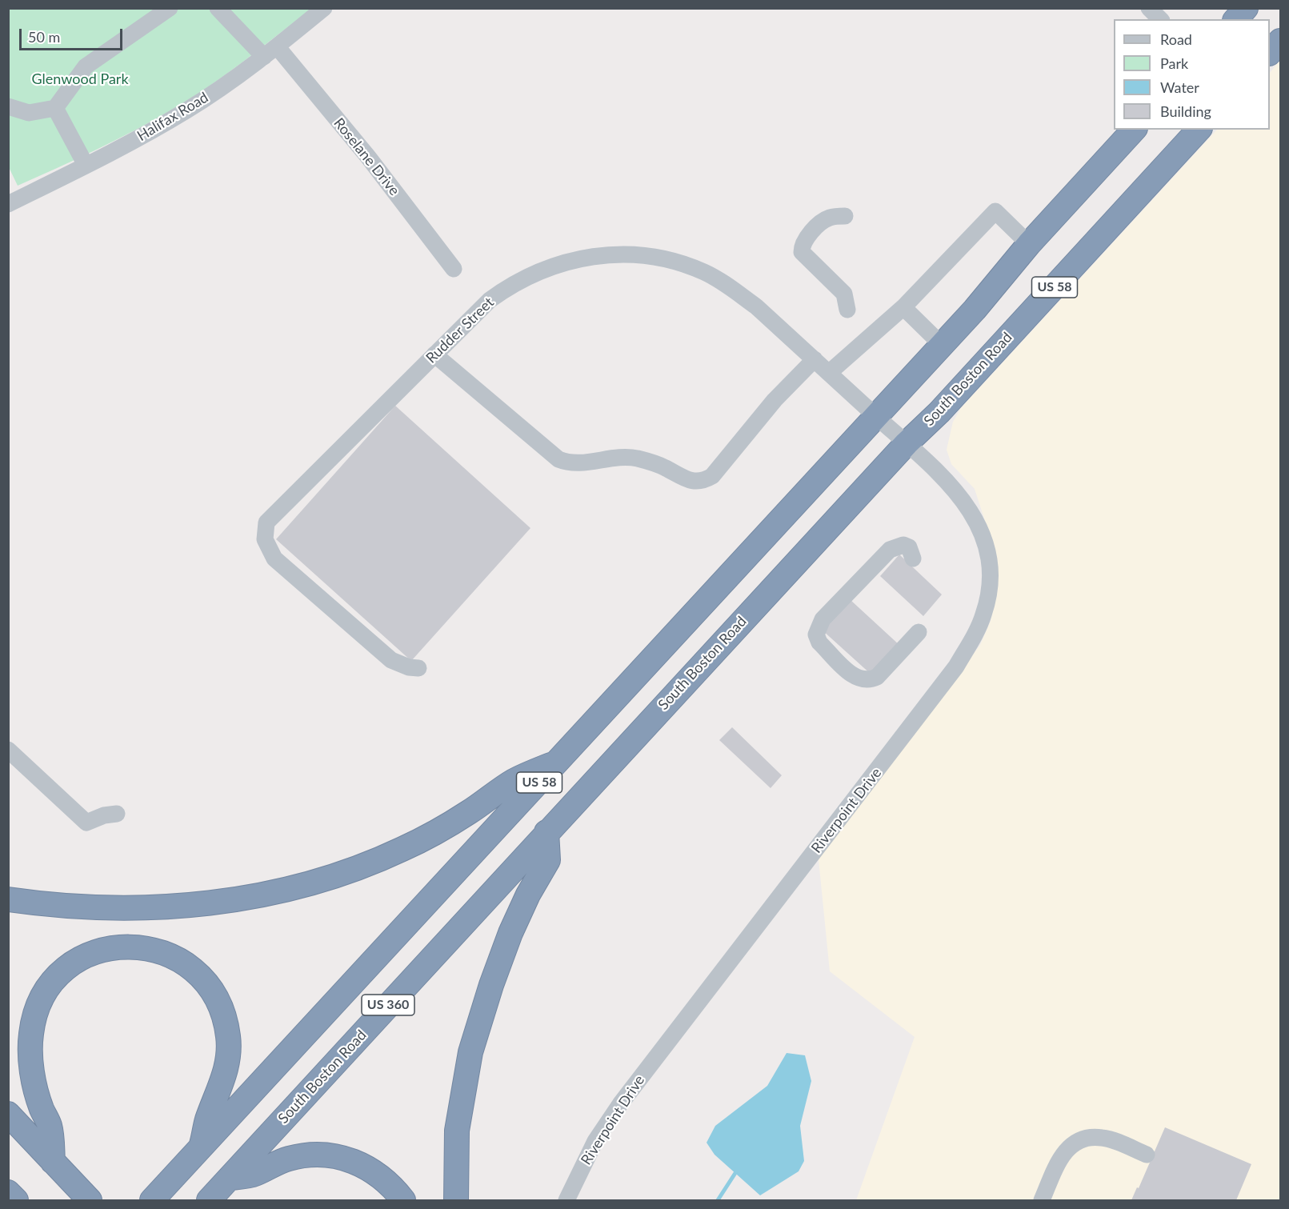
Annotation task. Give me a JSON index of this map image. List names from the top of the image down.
{
  "streets": {
    "highway": ["US 58", "South Boston Road", "US 360"],
    "street": [
      "Halifax Road",
      "Roselane Drive",
      "Rudder Street",
      "Riverpoint Drive"
    ]
  },
  "crossings": [
    ["Halifax Road", "Roselane Drive"],
    ["US 58", "Rudder Street"],
    ["US 58", "Riverpoint Drive"],
    ["Rudder Street", "Riverpoint Drive"],
    ["South Boston Road", "Riverpoint Drive"]
  ],
  "parks": ["Glenwood Park"],
  "legend": [
    "Road",
    "Park",
    "Water",
    "Building"
  ],
  "scale_bar": "50 m"
}
